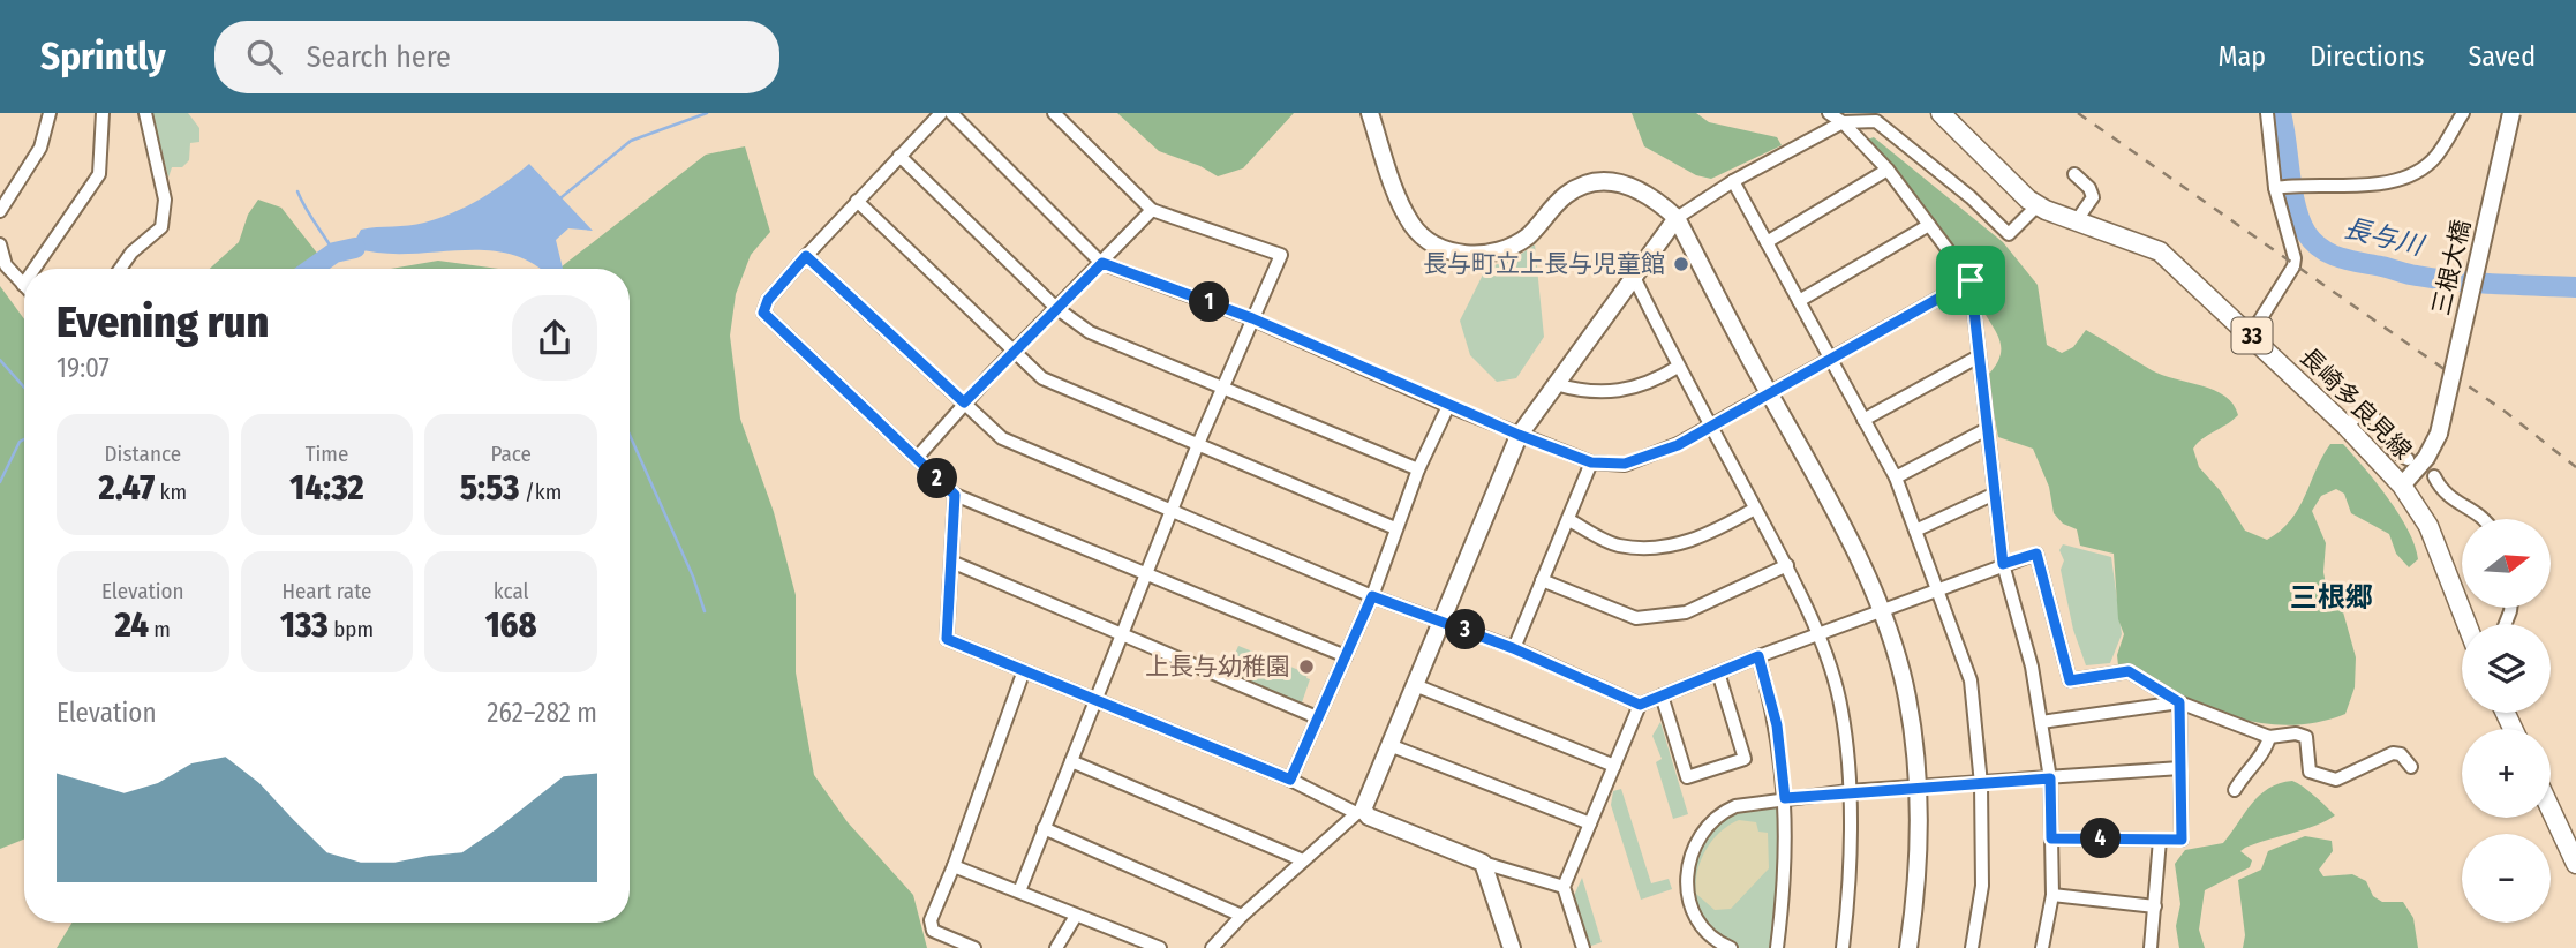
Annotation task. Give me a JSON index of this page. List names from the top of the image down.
{
  "streets": {
    "main road": ["33", "長崎多良見線"],
    "street": ["三根大橋"]
  },
  "crossings": [
    ["三根大橋", "長崎多良見線"]
  ],
  "districts": ["三根郷"],
  "water": ["長与川"],
  "places": ["長与町立上長与児童館", "上長与幼稚園"],
  "north": "right",
  "page": {
    "header": "Sprintly",
    "search": "Search here",
    "nav": ["Map", "Directions", "Saved"],
    "heading": ["Evening run", "19:07"],
    "pins": [
      "1",
      "2",
      "3",
      "4"
    ],
    "stats": [
      ["Distance", "2.47 km"],
      ["Time", "14:32"],
      ["Pace", "5:53 /km"],
      ["Elevation", "24 m"],
      ["Heart rate", "133 bpm"],
      ["kcal", "168"]
    ],
    "map_buttons": ["+", "−"],
    "chart": ["Elevation", "262–282 m"]
  }
}
